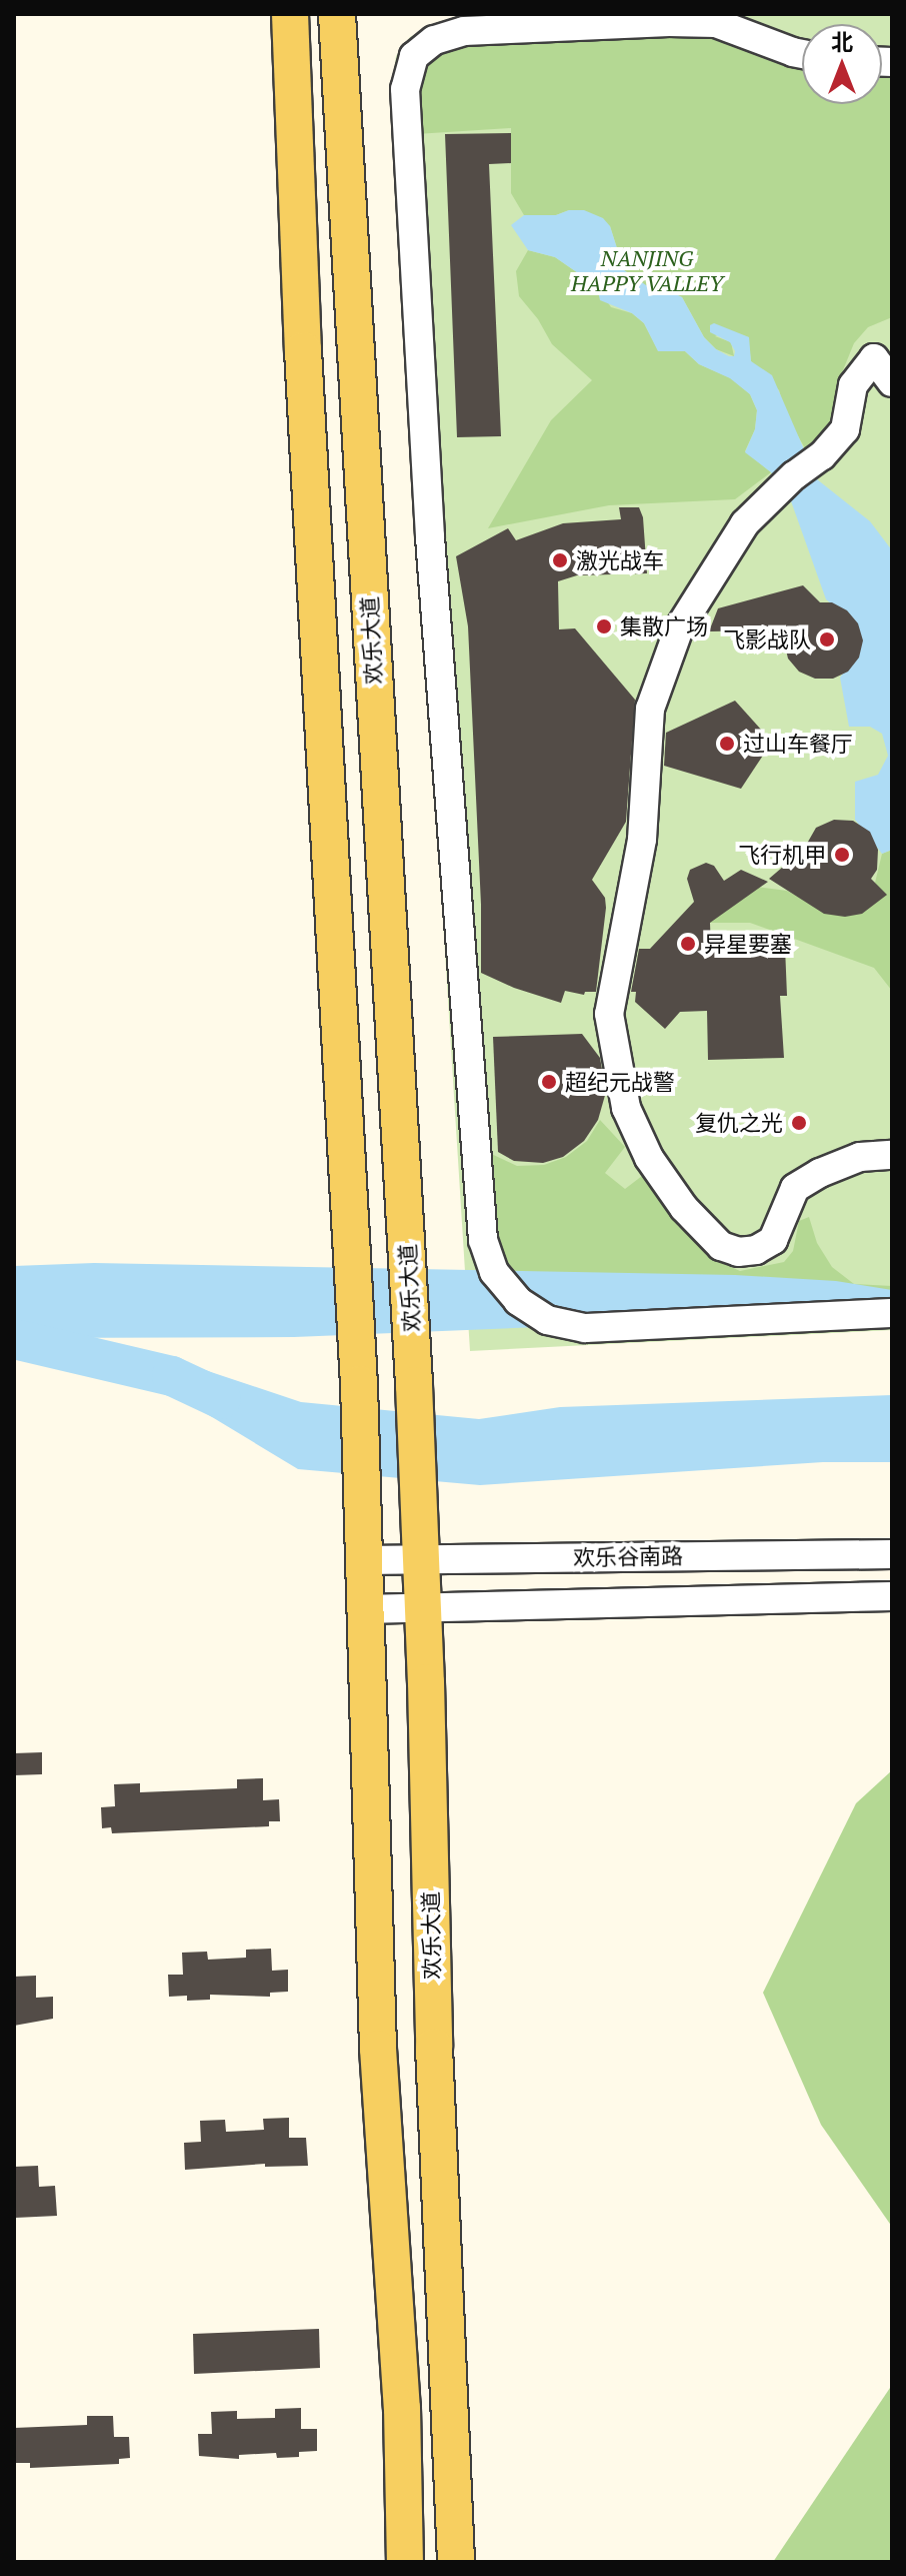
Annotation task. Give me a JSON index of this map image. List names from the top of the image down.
{
  "streets": {
    "main road": ["欢乐大道"],
    "street": ["欢乐谷南路"]
  },
  "crossings": [
    ["欢乐大道", "欢乐谷南路"]
  ],
  "parks": ["NANJING HAPPY VALLEY"],
  "places": [
    "激光战车",
    "集散广场",
    "飞影战队",
    "过山车餐厅",
    "飞行机甲",
    "异星要塞",
    "超纪元战警",
    "复仇之光"
  ],
  "north": "top"
}
